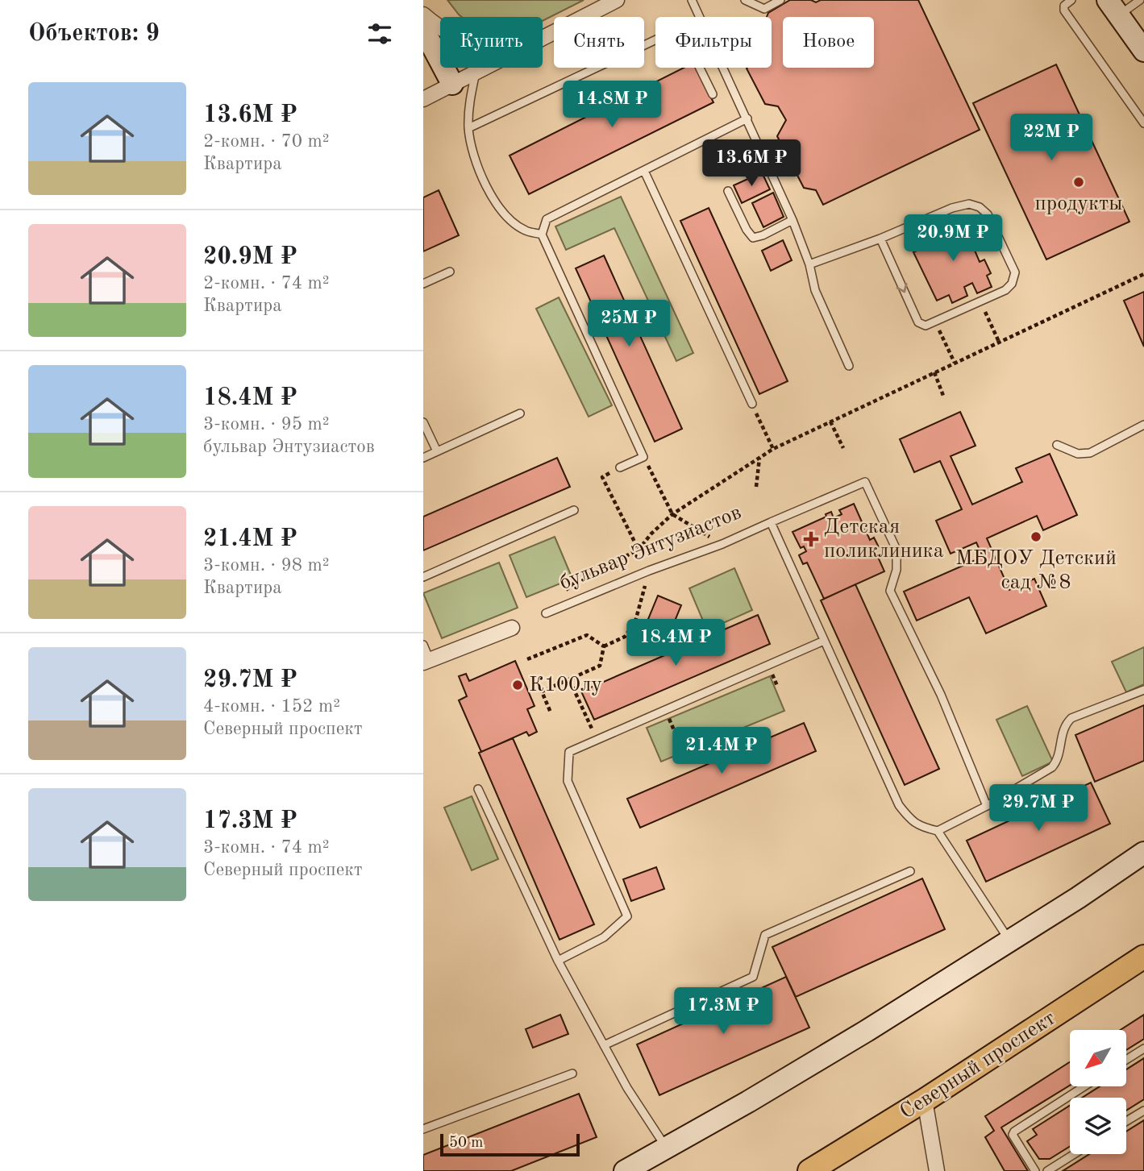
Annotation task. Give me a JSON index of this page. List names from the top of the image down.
{
  "streets": {
    "main road": ["Северный проспект"],
    "lane": ["бульвар Энтузиастов"]
  },
  "places": {
    "other": ["продукты", "МБДОУ Детский сад №8", "К100лу"],
    "health": ["Детская поликлиника"]
  },
  "scale_bar": "50 m",
  "north": "bottom left",
  "page": {
    "heading": "Объектов: 9",
    "chip": [
      "Купить",
      "Снять",
      "Фильтры",
      "Новое"
    ],
    "list": [
      {
        "name": "13.6M ₽",
        "note": "2-комн. · 70 m² · Квартира"
      },
      {
        "name": "20.9M ₽",
        "note": "2-комн. · 74 m² · Квартира"
      },
      {
        "name": "18.4M ₽",
        "note": "3-комн. · 95 m² · бульвар Энтузиастов"
      },
      {
        "name": "21.4M ₽",
        "note": "3-комн. · 98 m² · Квартира"
      },
      {
        "name": "29.7M ₽",
        "note": "4-комн. · 152 m² · Северный проспект"
      },
      {
        "name": "17.3M ₽",
        "note": "3-комн. · 74 m² · Северный проспект"
      }
    ],
    "price": [
      "14.8M ₽",
      "22M ₽",
      "13.6M ₽",
      "20.9M ₽",
      "25M ₽",
      "18.4M ₽",
      "21.4M ₽",
      "29.7M ₽",
      "17.3M ₽"
    ],
    "scale": "50 m"
  }
}
